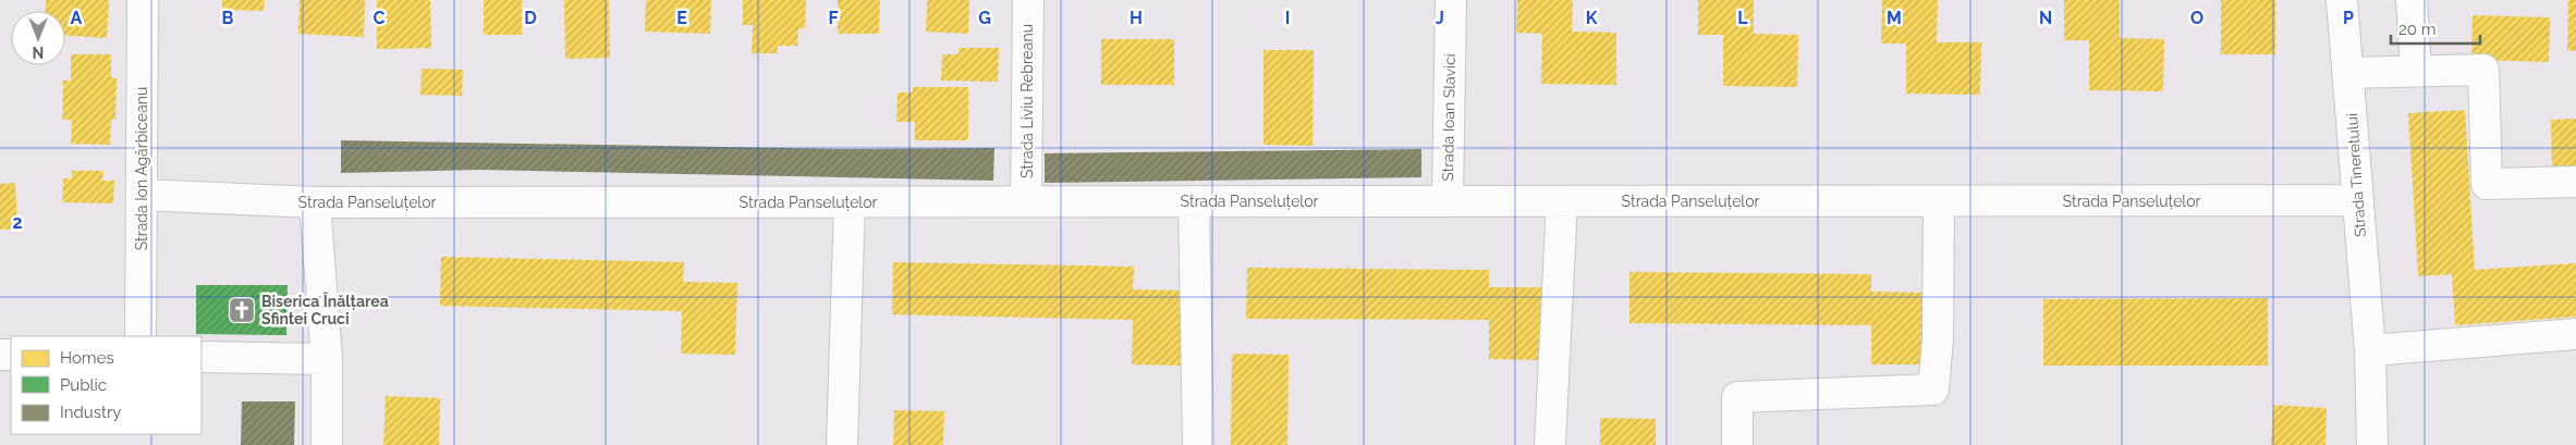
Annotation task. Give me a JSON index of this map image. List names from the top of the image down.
{
  "streets": {
    "street": [
      "Strada Liviu Rebreanu",
      "Strada Ioan Slavici",
      "Strada Ion Agârbiceanu",
      "Strada Tineretului",
      "Strada Panseluțelor"
    ]
  },
  "crossings": [
    ["Strada Liviu Rebreanu", "Strada Panseluțelor"],
    ["Strada Ioan Slavici", "Strada Panseluțelor"],
    ["Strada Ion Agârbiceanu", "Strada Panseluțelor"],
    ["Strada Tineretului", "Strada Panseluțelor"]
  ],
  "places": {
    "church": ["Biserica Înălțarea Sfintei Cruci"]
  },
  "legend": ["Homes", "Public", "Industry"],
  "scale_bar": "20 m",
  "north": "bottom",
  "grid": {
    "columns": [
      "A",
      "B",
      "C",
      "D",
      "E",
      "F",
      "G",
      "H",
      "I",
      "J",
      "K",
      "L",
      "M",
      "N",
      "O",
      "P"
    ],
    "rows": ["2"]
  }
}
